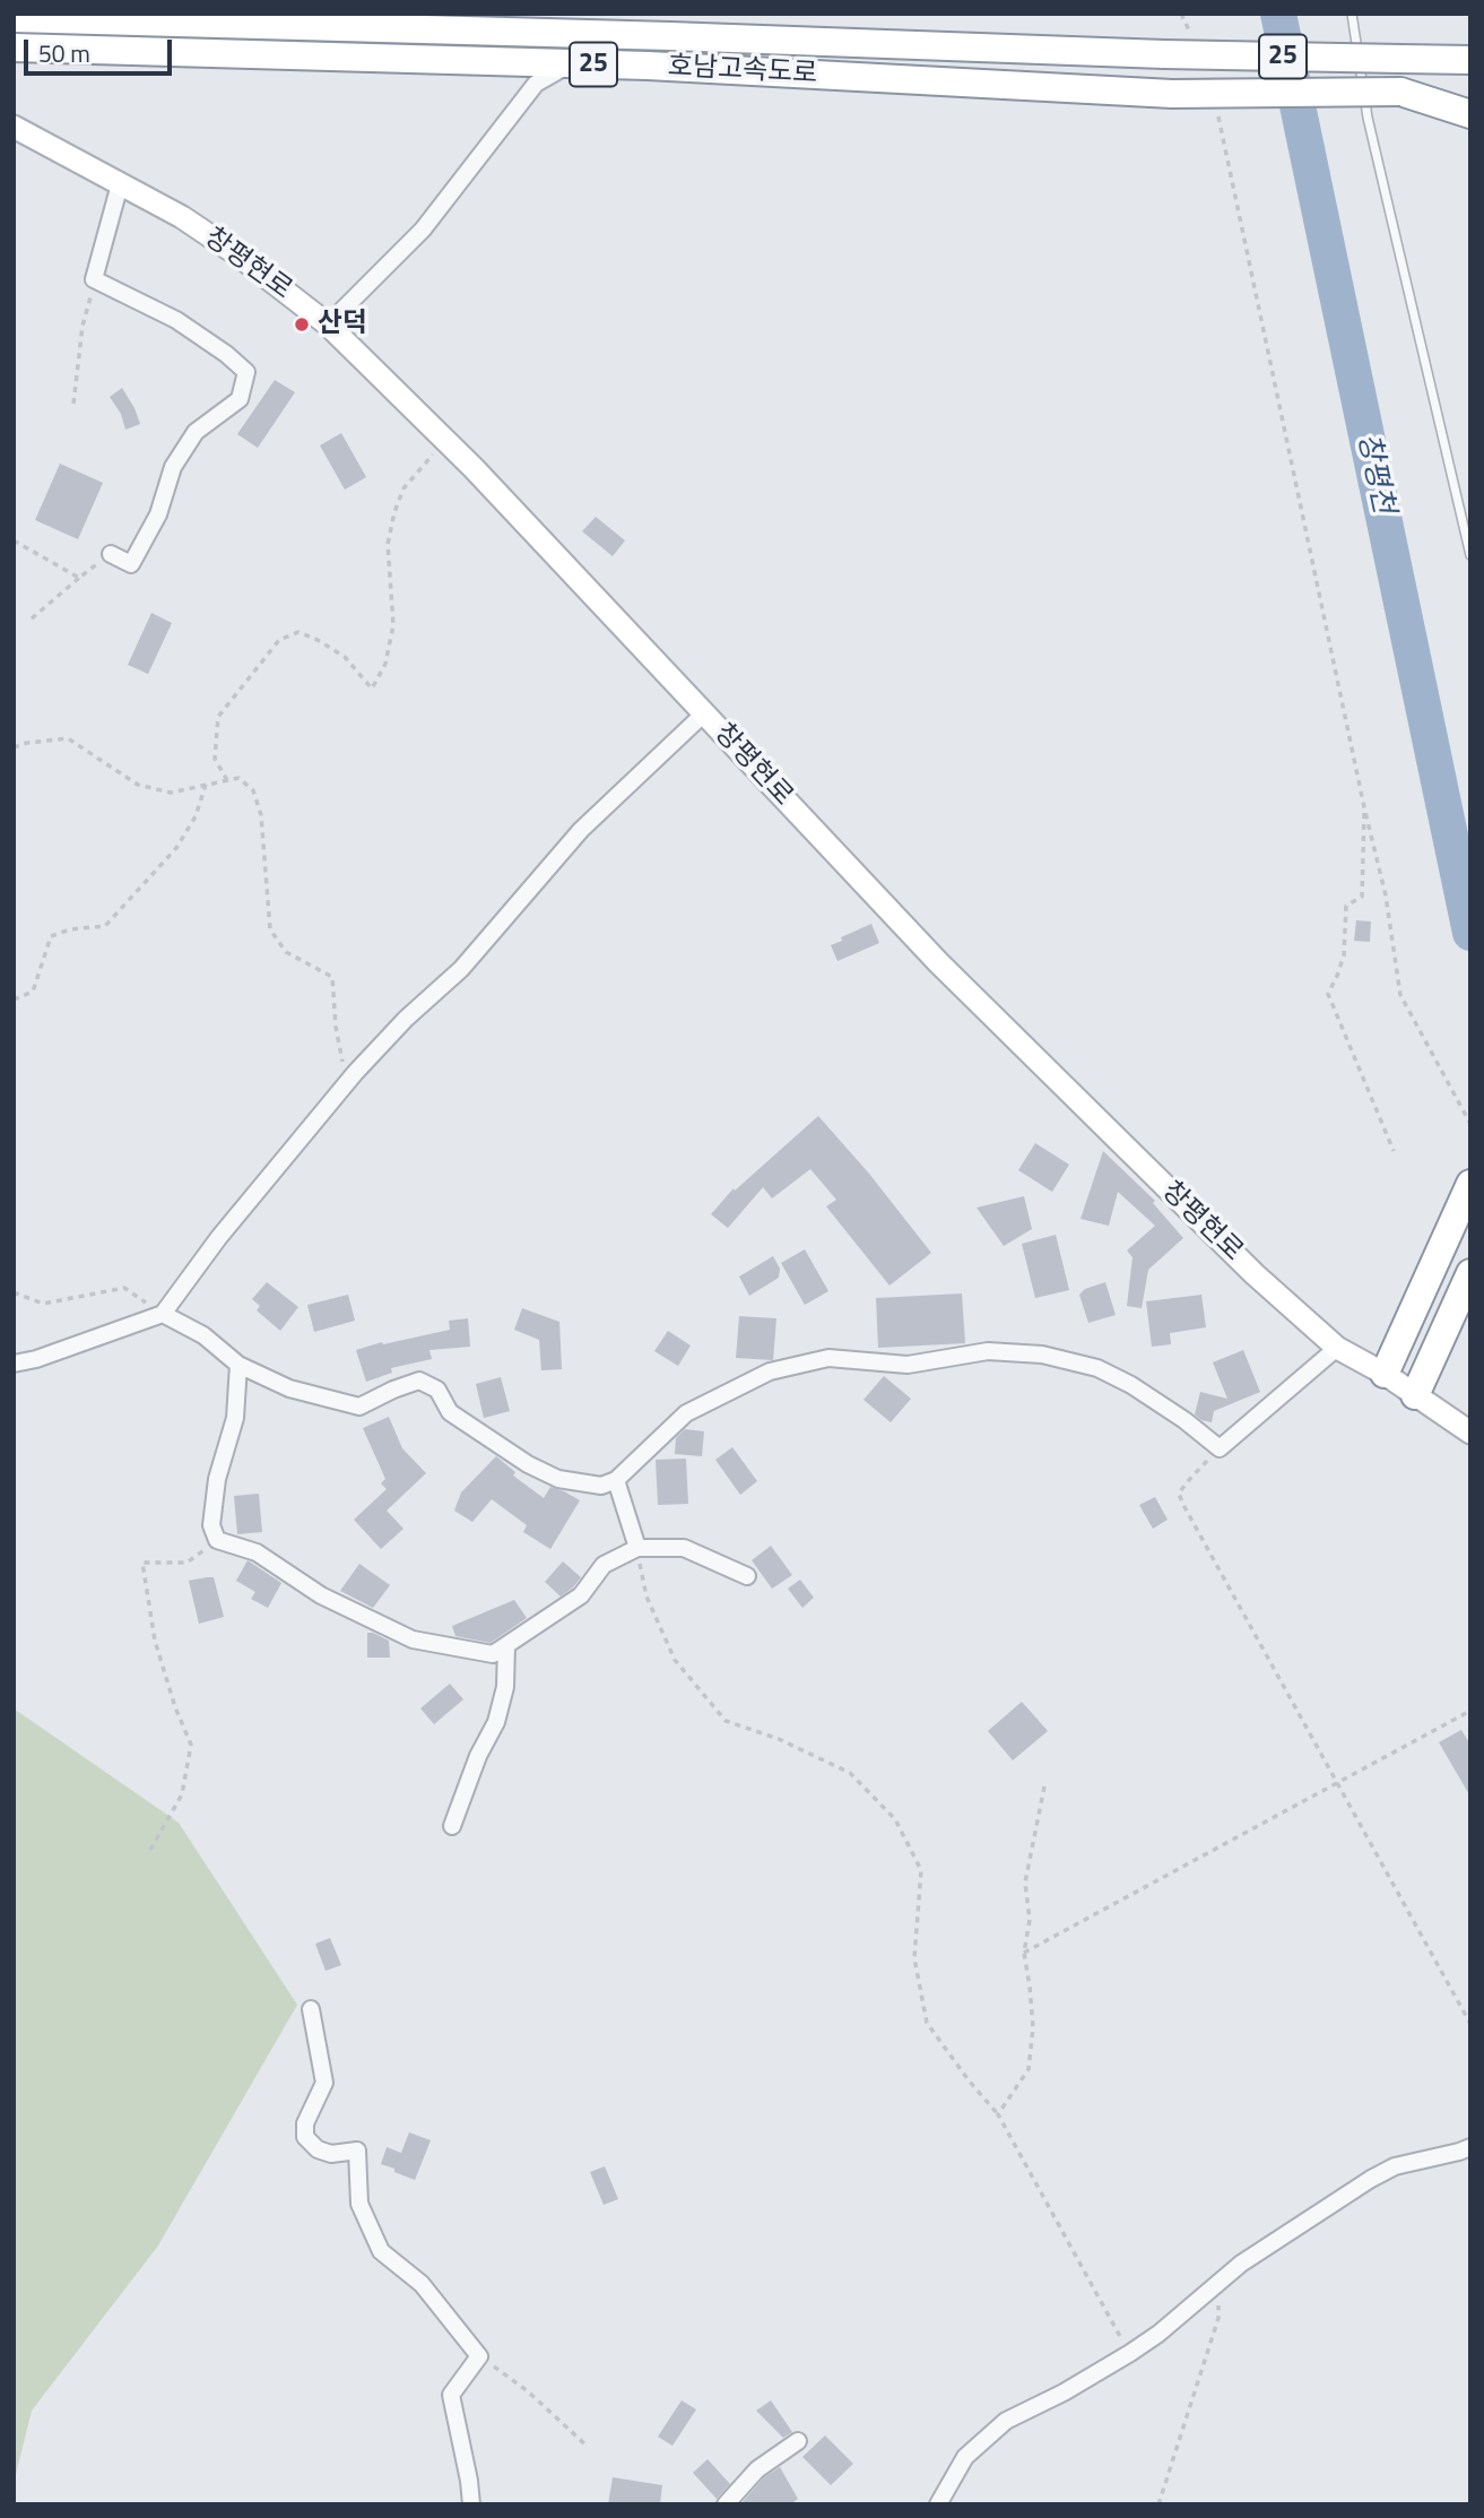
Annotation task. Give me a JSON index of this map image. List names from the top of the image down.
{
  "streets": {
    "highway": ["25", "호남고속도로"],
    "main road": ["창평현로"]
  },
  "water": ["창평천"],
  "places": ["산덕"],
  "scale_bar": "50 m"
}
